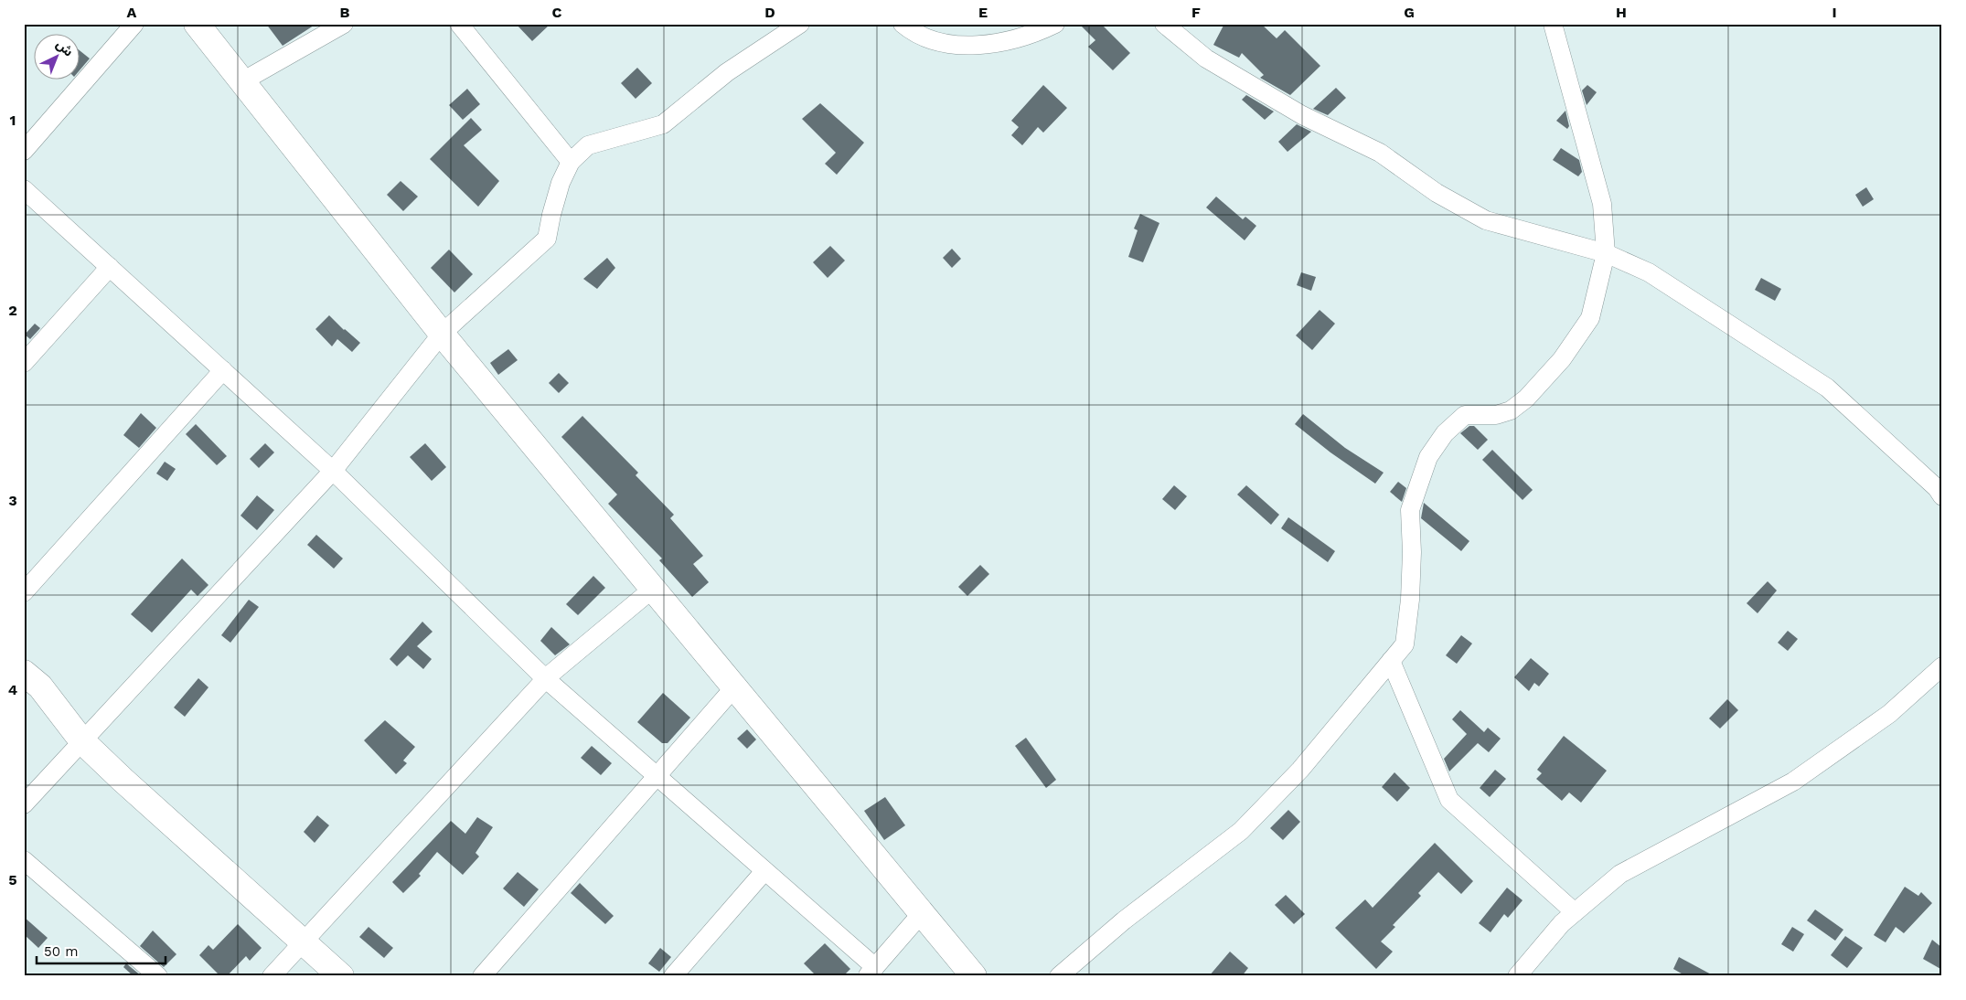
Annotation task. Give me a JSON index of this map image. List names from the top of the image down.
{
  "scale_bar": "50 m",
  "north": "top right",
  "grid": {
    "columns": [
      "A",
      "B",
      "C",
      "D",
      "E",
      "F",
      "G",
      "H",
      "I"
    ],
    "rows": [
      "1",
      "2",
      "3",
      "4",
      "5"
    ]
  }
}
